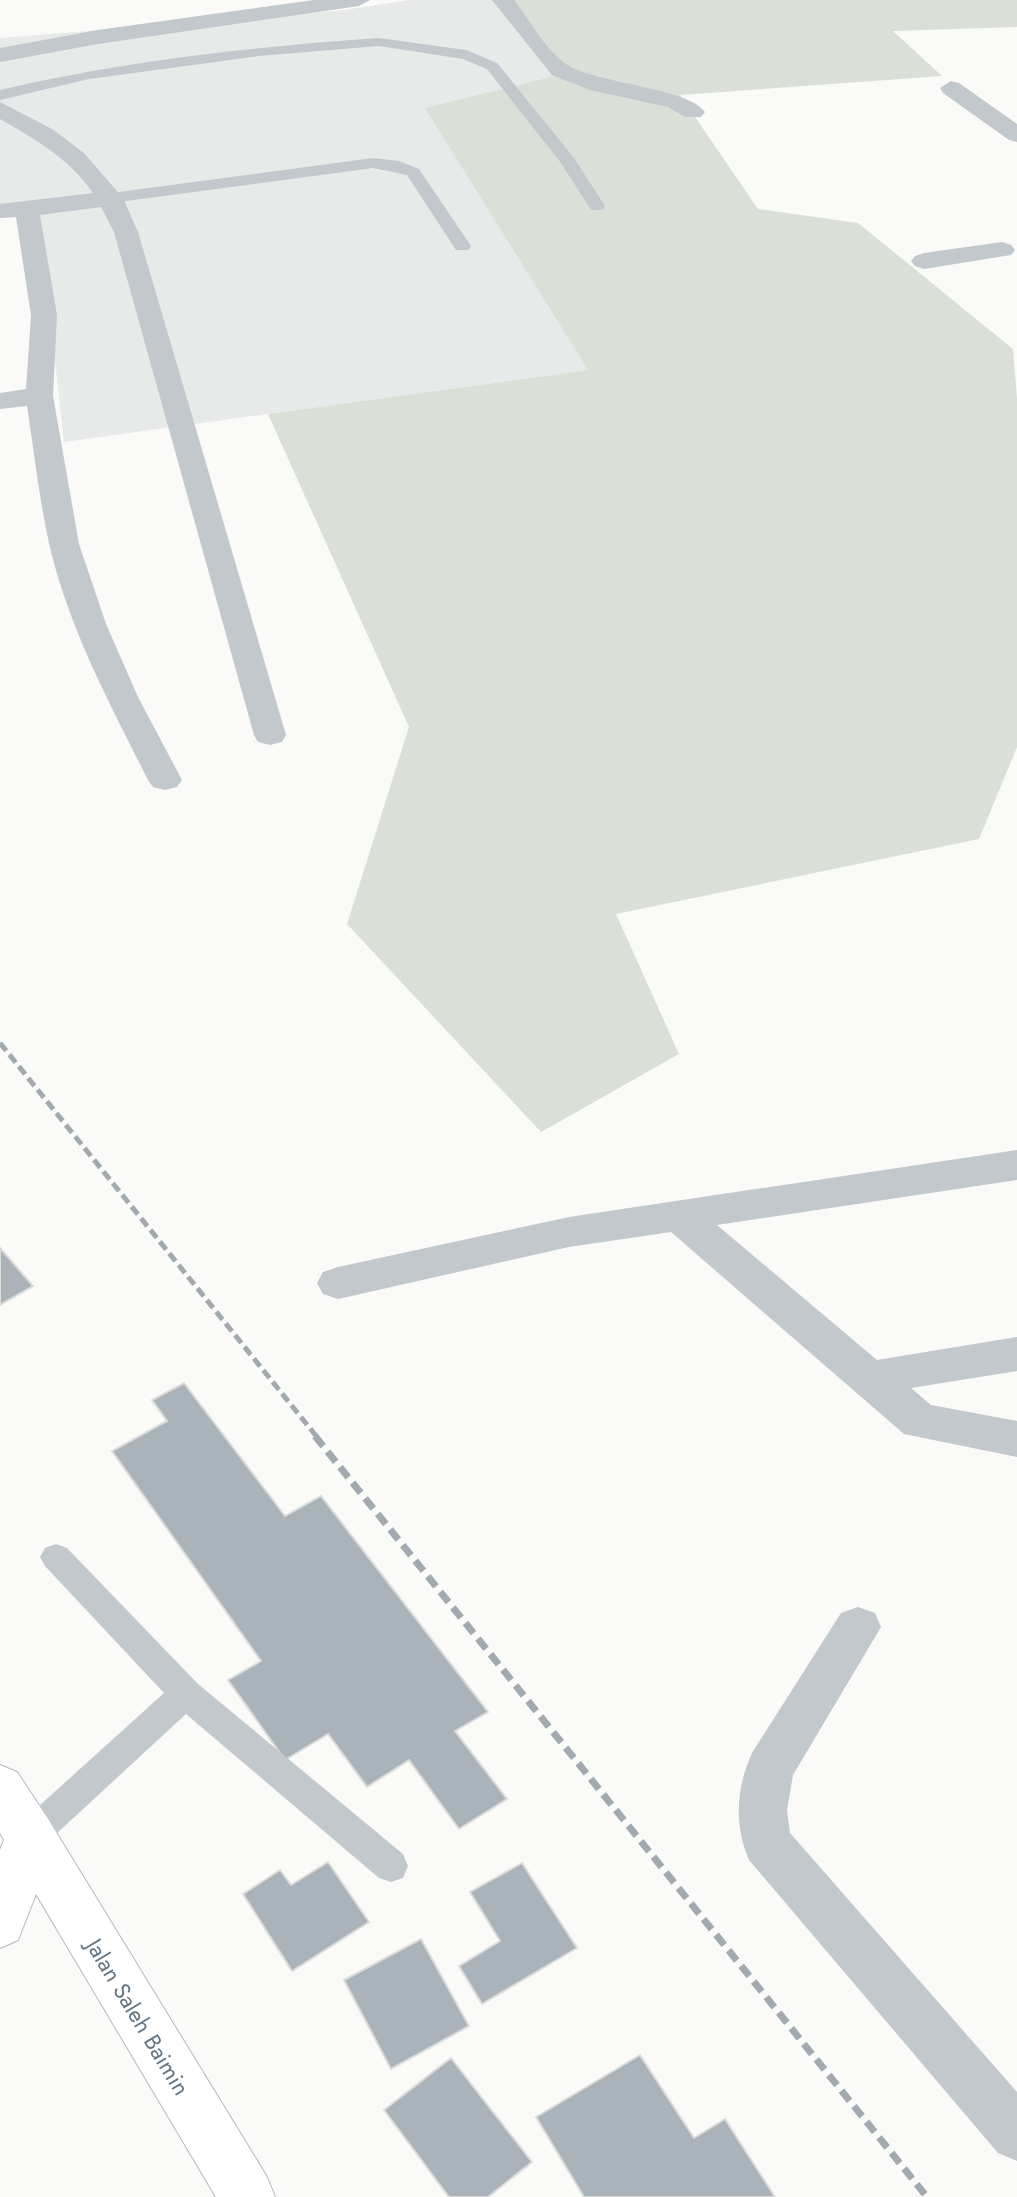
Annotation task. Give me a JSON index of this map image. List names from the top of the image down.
{
  "streets": {
    "street": ["Jalan Saleh Baimin"]
  }
}
